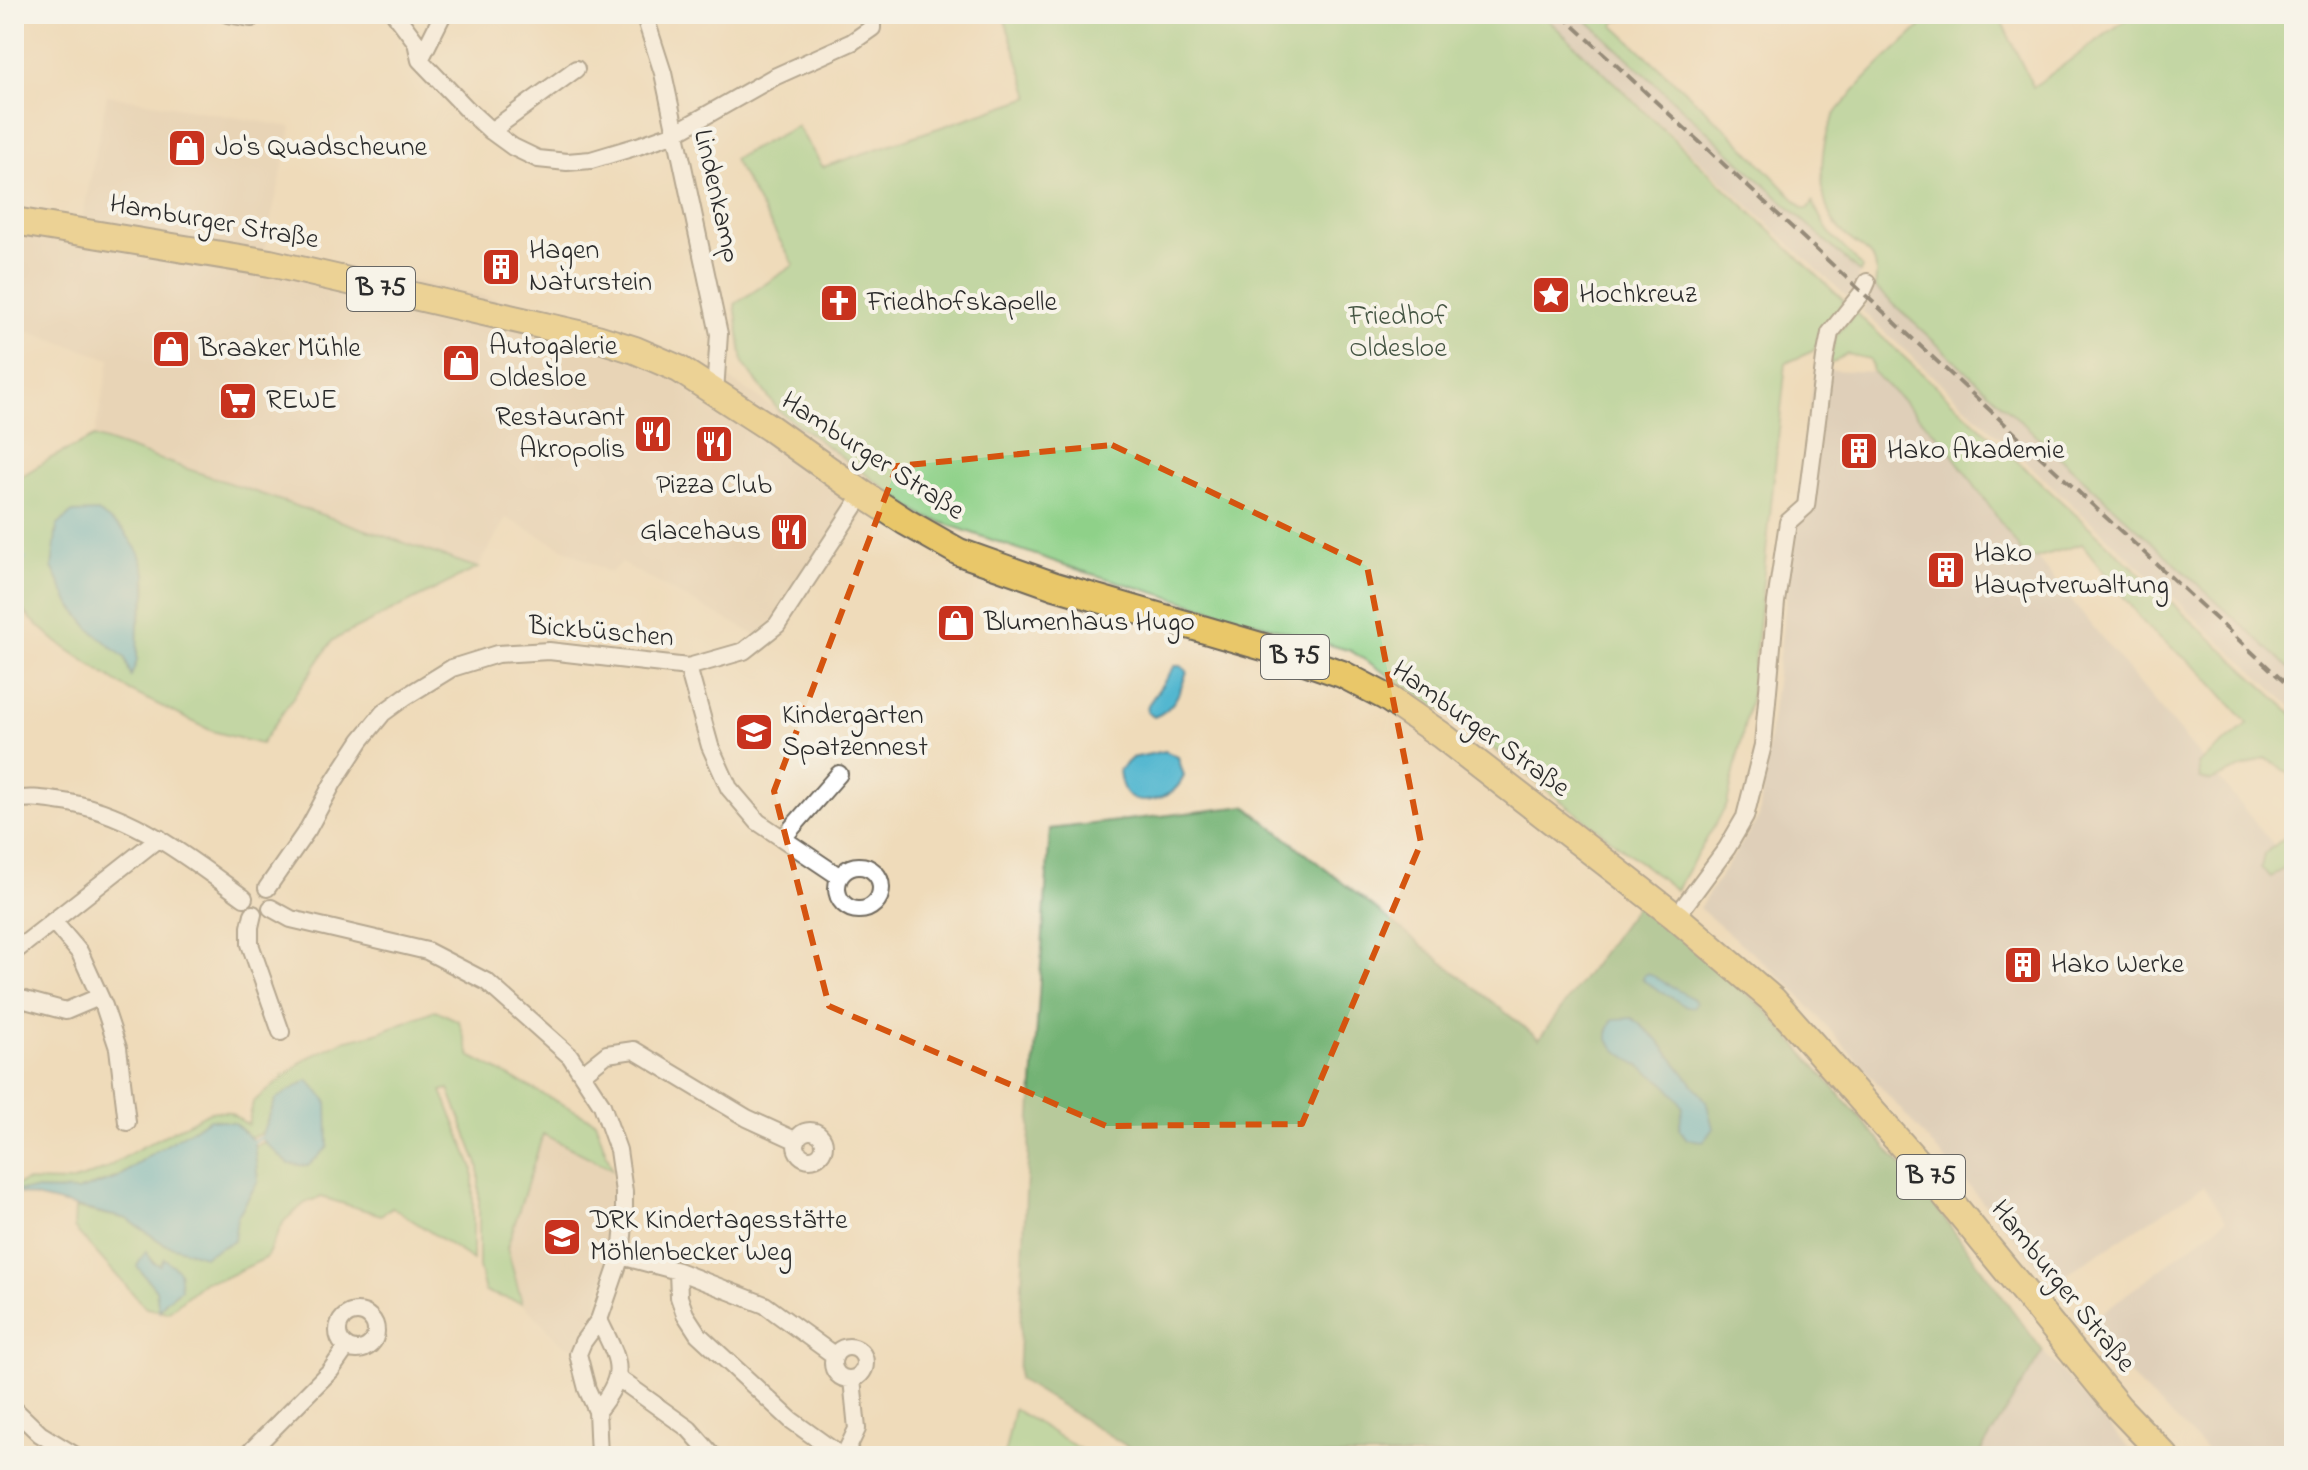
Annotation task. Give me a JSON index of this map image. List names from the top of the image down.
{
  "streets": {
    "main road": ["Hamburger Straße", "B 75"],
    "street": ["Lindenkamp", "Bickbüschen"]
  },
  "crossings": [
    ["Lindenkamp", "Hamburger Straße"],
    ["Hamburger Straße", "Bickbüschen"]
  ],
  "parks": ["Friedhof Oldesloe"],
  "places": {
    "shop": [
      "Jo's Quadscheune",
      "Braaker Mühle",
      "Autogalerie Oldesloe",
      "Blumenhaus Hugo"
    ],
    "building": [
      "Hagen Naturstein",
      "Hako Akademie",
      "Hako Hauptverwaltung",
      "Hako Werke"
    ],
    "place": ["Hochkreuz"],
    "church": ["Friedhofskapelle"],
    "supermarket": ["REWE"],
    "restaurant": ["Restaurant Akropolis", "Pizza Club", "Glacehaus"],
    "school or university": ["Kindergarten Spatzennest", "DRK Kindertagesstätte Möhlenbecker Weg"]
  }
}
